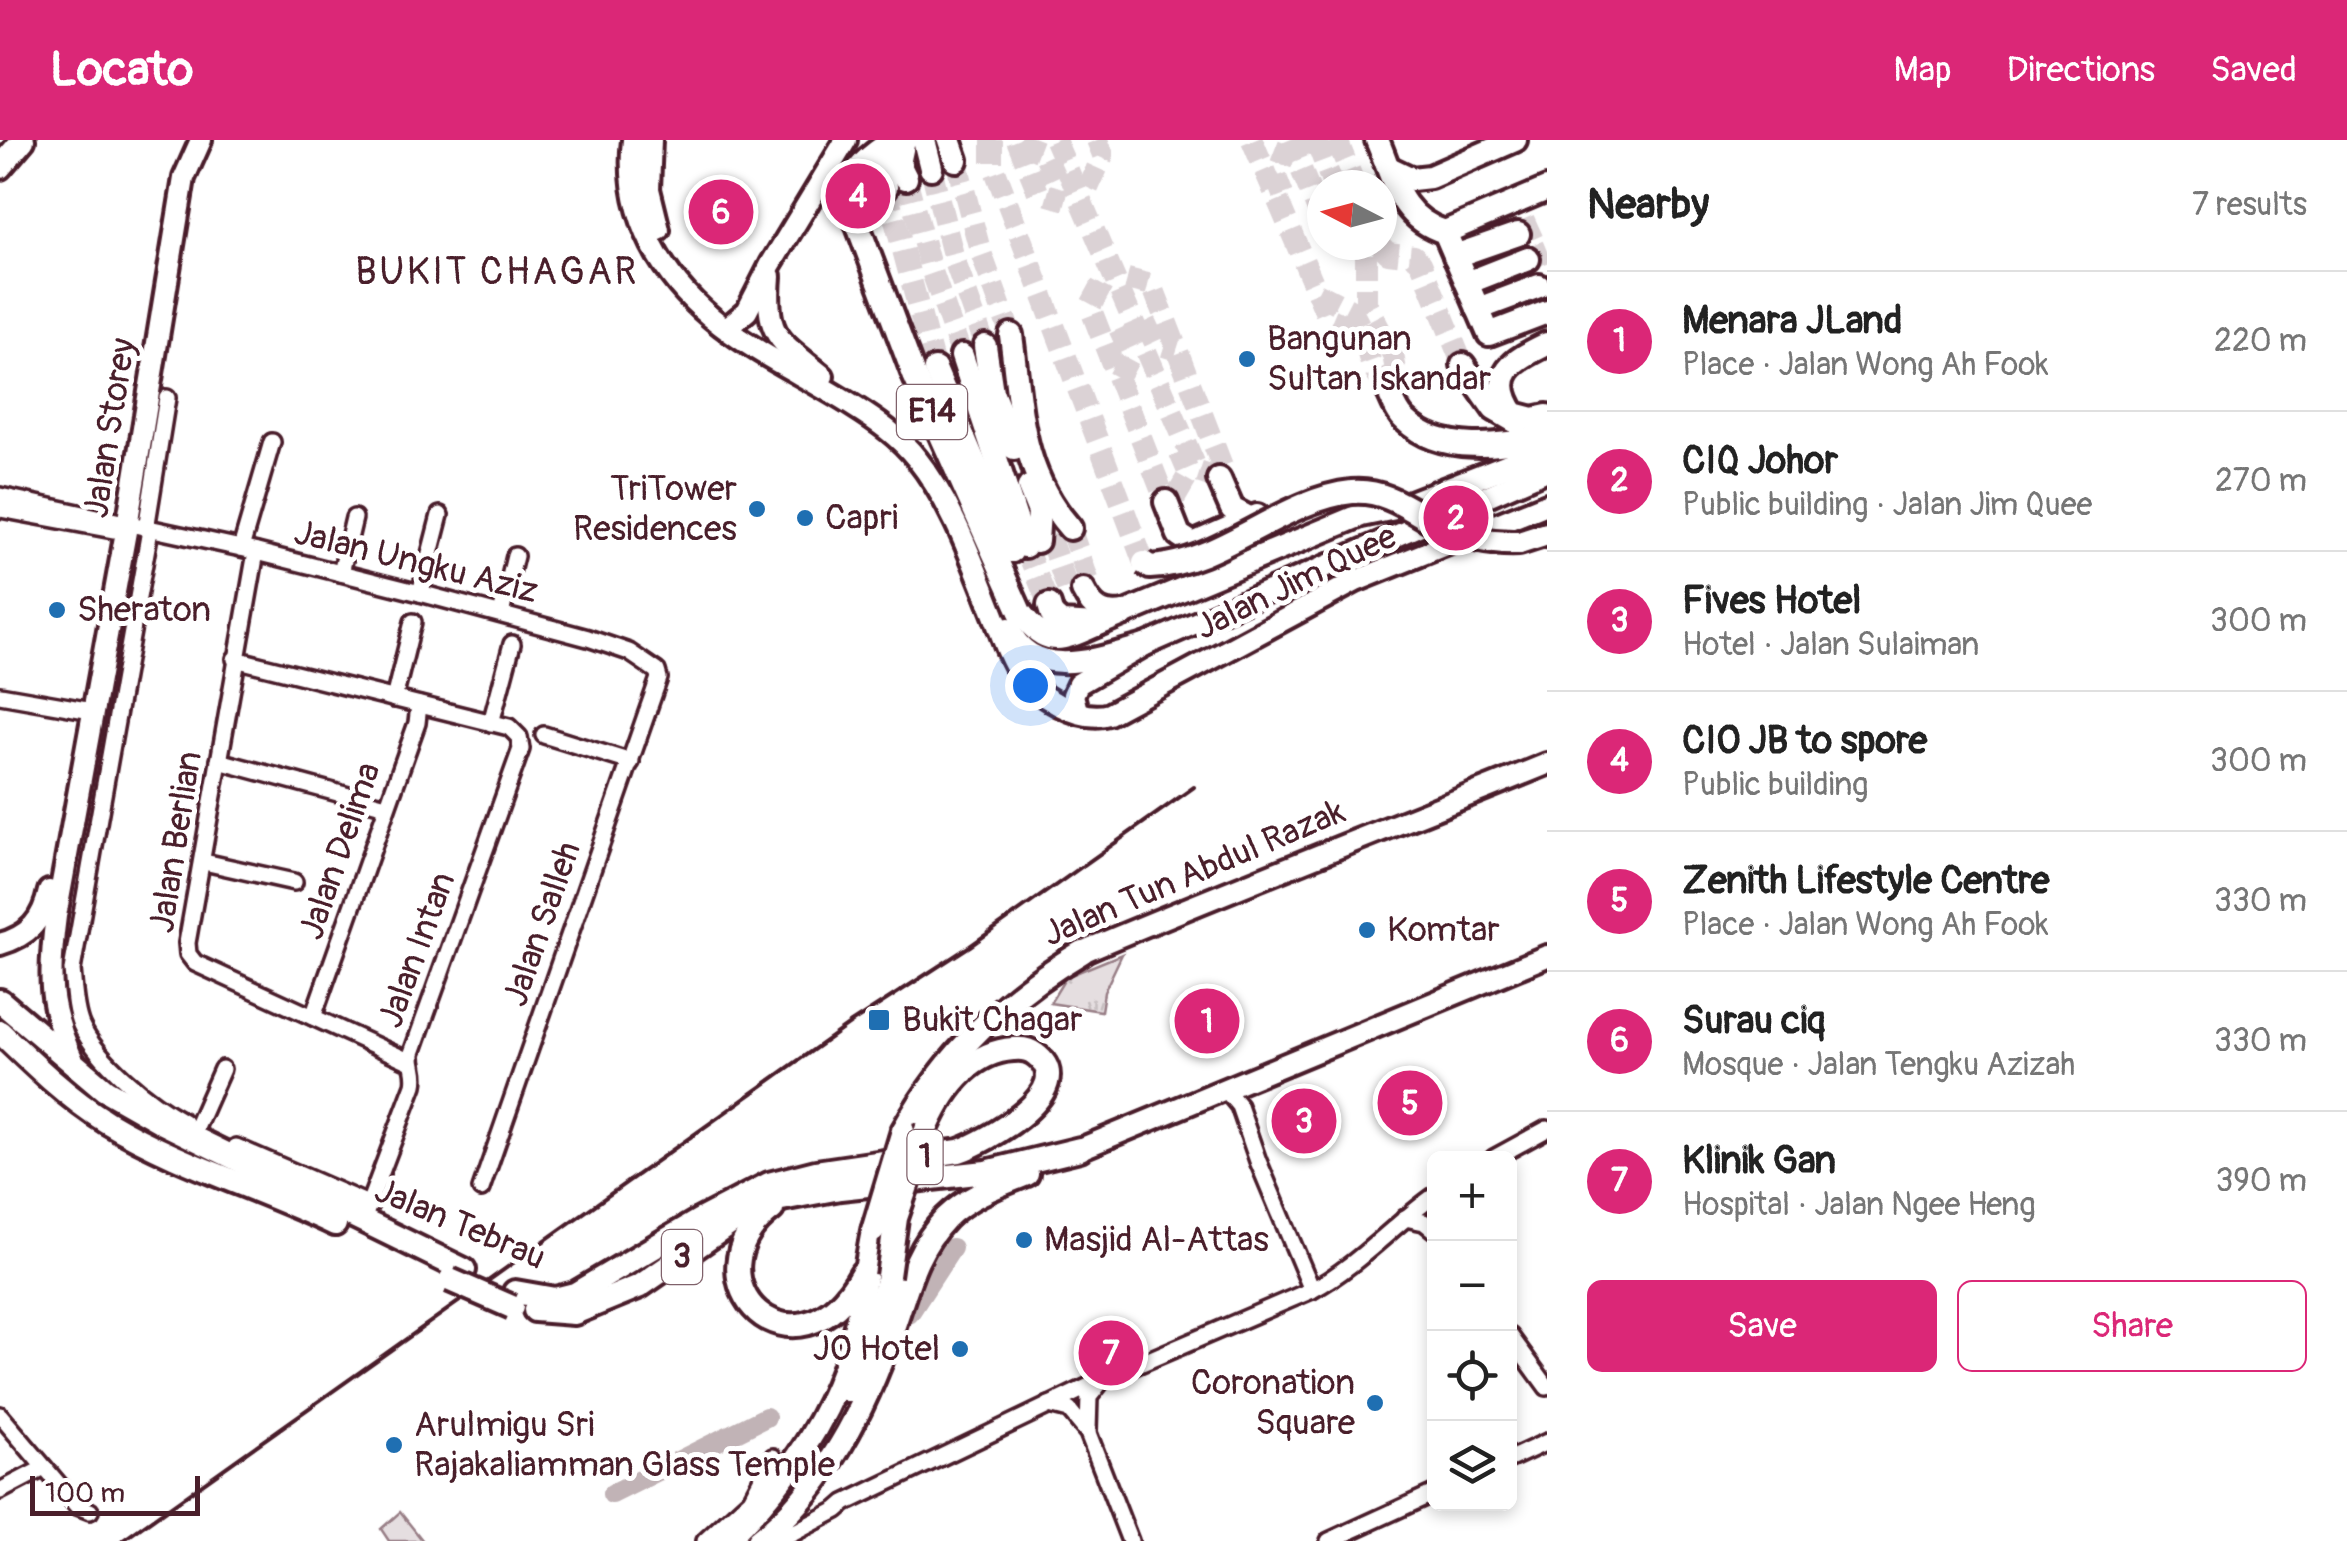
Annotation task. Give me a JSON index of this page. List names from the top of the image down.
{
  "streets": {
    "highway": [
      "E14",
      "Jalan Tun Abdul Razak",
      "1",
      "Jalan Tebrau",
      "3"
    ],
    "main road": ["Jalan Storey", "Jalan Jim Quee"],
    "street": [
      "Jalan Ungku Aziz",
      "Jalan Berlian",
      "Jalan Delima",
      "Jalan Salleh",
      "Jalan Intan"
    ]
  },
  "crossings": [
    ["Jalan Storey", "Jalan Ungku Aziz"],
    ["Jalan Storey", "Jalan Tebrau"],
    ["Jalan Ungku Aziz", "Jalan Berlian"],
    ["Jalan Ungku Aziz", "Jalan Salleh"],
    ["Jalan Berlian", "Jalan Delima"],
    ["Jalan Berlian", "Jalan Intan"],
    ["Jalan Tun Abdul Razak", "Jalan Tebrau"],
    ["Jalan Intan", "Jalan Tebrau"]
  ],
  "districts": ["BUKIT CHAGAR"],
  "places": {
    "other": [
      "Bangunan Sultan Iskandar",
      "TriTower Residences",
      "Capri",
      "Sheraton",
      "Komtar",
      "Masjid Al-Attas",
      "JO Hotel",
      "Coronation Square",
      "Arulmigu Sri Rajakaliamman Glass Temple"
    ],
    "transit": ["Bukit Chagar"]
  },
  "scale_bar": "100 m",
  "north": "left",
  "page": {
    "header": "Locato",
    "nav": ["Map", "Directions", "Saved"],
    "heading": ["Nearby", "7 results"],
    "pins": [
      "4",
      "6",
      "2",
      "1",
      "5",
      "3",
      "7"
    ],
    "list": [
      {
        "mark": "1",
        "name": "Menara JLand",
        "note": "Place · Jalan Wong Ah Fook",
        "value": "220 m"
      },
      {
        "mark": "2",
        "name": "CIQ Johor",
        "note": "Public building · Jalan Jim Quee",
        "value": "270 m"
      },
      {
        "mark": "3",
        "name": "Fives Hotel",
        "note": "Hotel · Jalan Sulaiman",
        "value": "300 m"
      },
      {
        "mark": "4",
        "name": "CIO JB to spore",
        "note": "Public building",
        "value": "300 m"
      },
      {
        "mark": "5",
        "name": "Zenith Lifestyle Centre",
        "note": "Place · Jalan Wong Ah Fook",
        "value": "330 m"
      },
      {
        "mark": "6",
        "name": "Surau ciq",
        "note": "Mosque · Jalan Tengku Azizah",
        "value": "330 m"
      },
      {
        "mark": "7",
        "name": "Klinik Gan",
        "note": "Hospital · Jalan Ngee Heng",
        "value": "390 m"
      }
    ],
    "map_buttons": ["+", "−"],
    "buttons": ["Save", "Share"],
    "scale": "100 m"
  }
}
